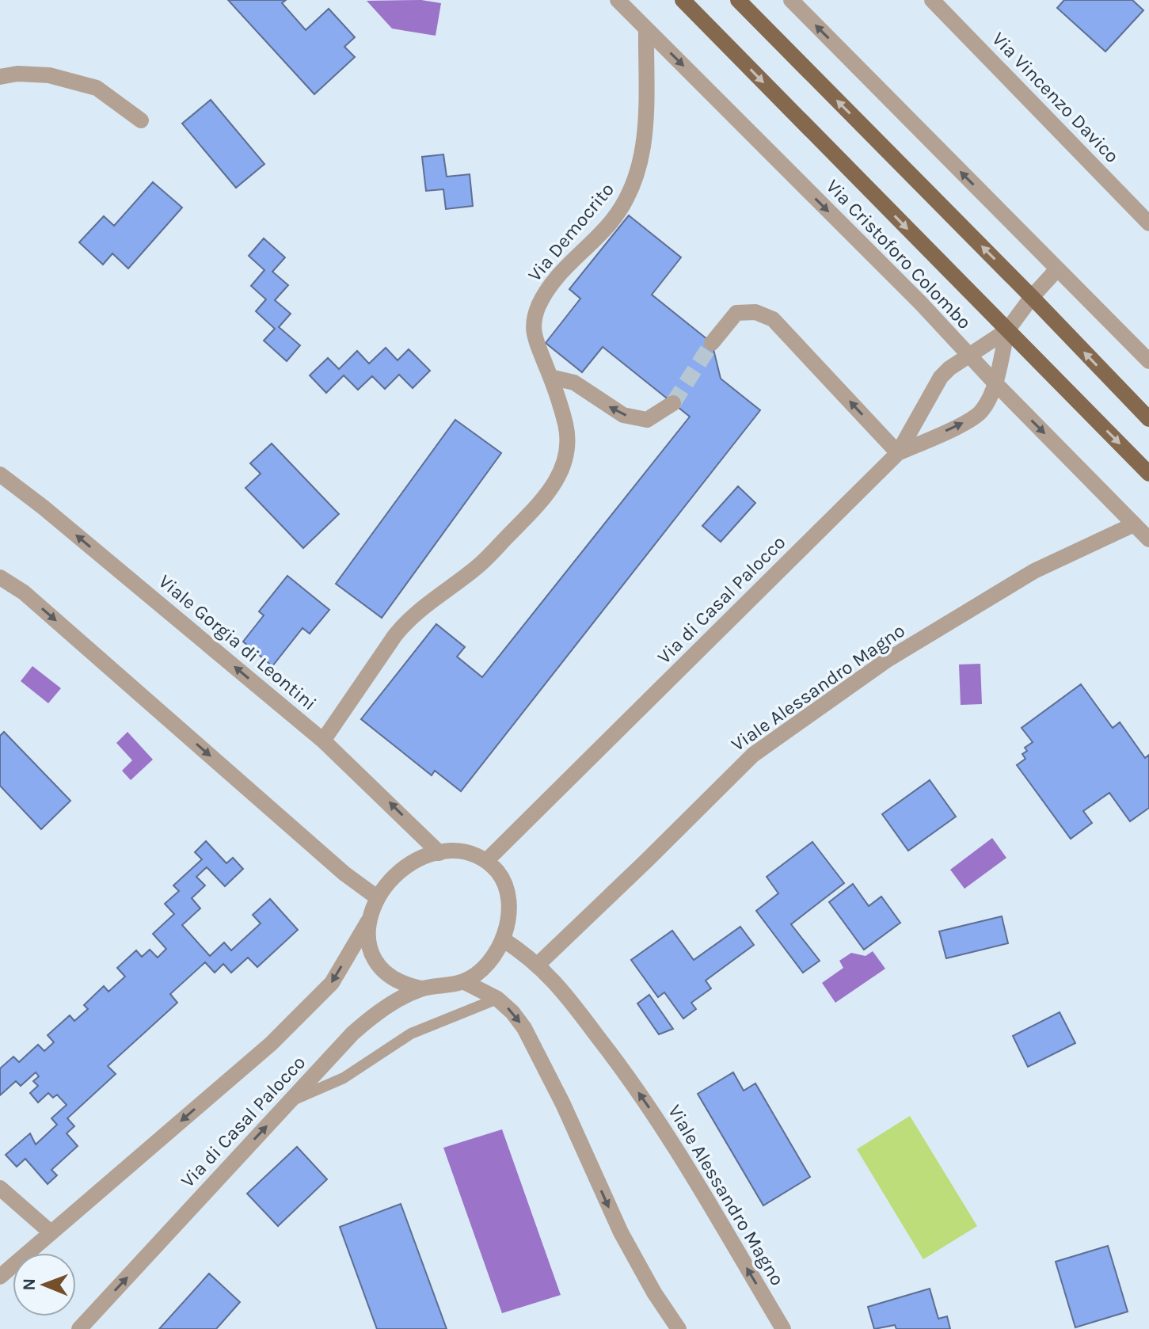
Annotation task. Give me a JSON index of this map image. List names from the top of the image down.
{
  "streets": {
    "main road": ["Via Cristoforo Colombo"],
    "street": [
      "Via Vincenzo Davico",
      "Via Democrito",
      "Via di Casal Palocco",
      "Viale Gorgia di Leontini",
      "Viale Alessandro Magno"
    ]
  },
  "crossings": [
    ["Via Democrito", "Via Cristoforo Colombo"],
    ["Via Democrito", "Viale Gorgia di Leontini"],
    ["Via Cristoforo Colombo", "Via di Casal Palocco"],
    ["Via Cristoforo Colombo", "Viale Alessandro Magno"],
    ["Via di Casal Palocco", "Viale Gorgia di Leontini"],
    ["Via di Casal Palocco", "Viale Alessandro Magno"],
    ["Viale Gorgia di Leontini", "Viale Alessandro Magno"]
  ],
  "north": "left"
}
